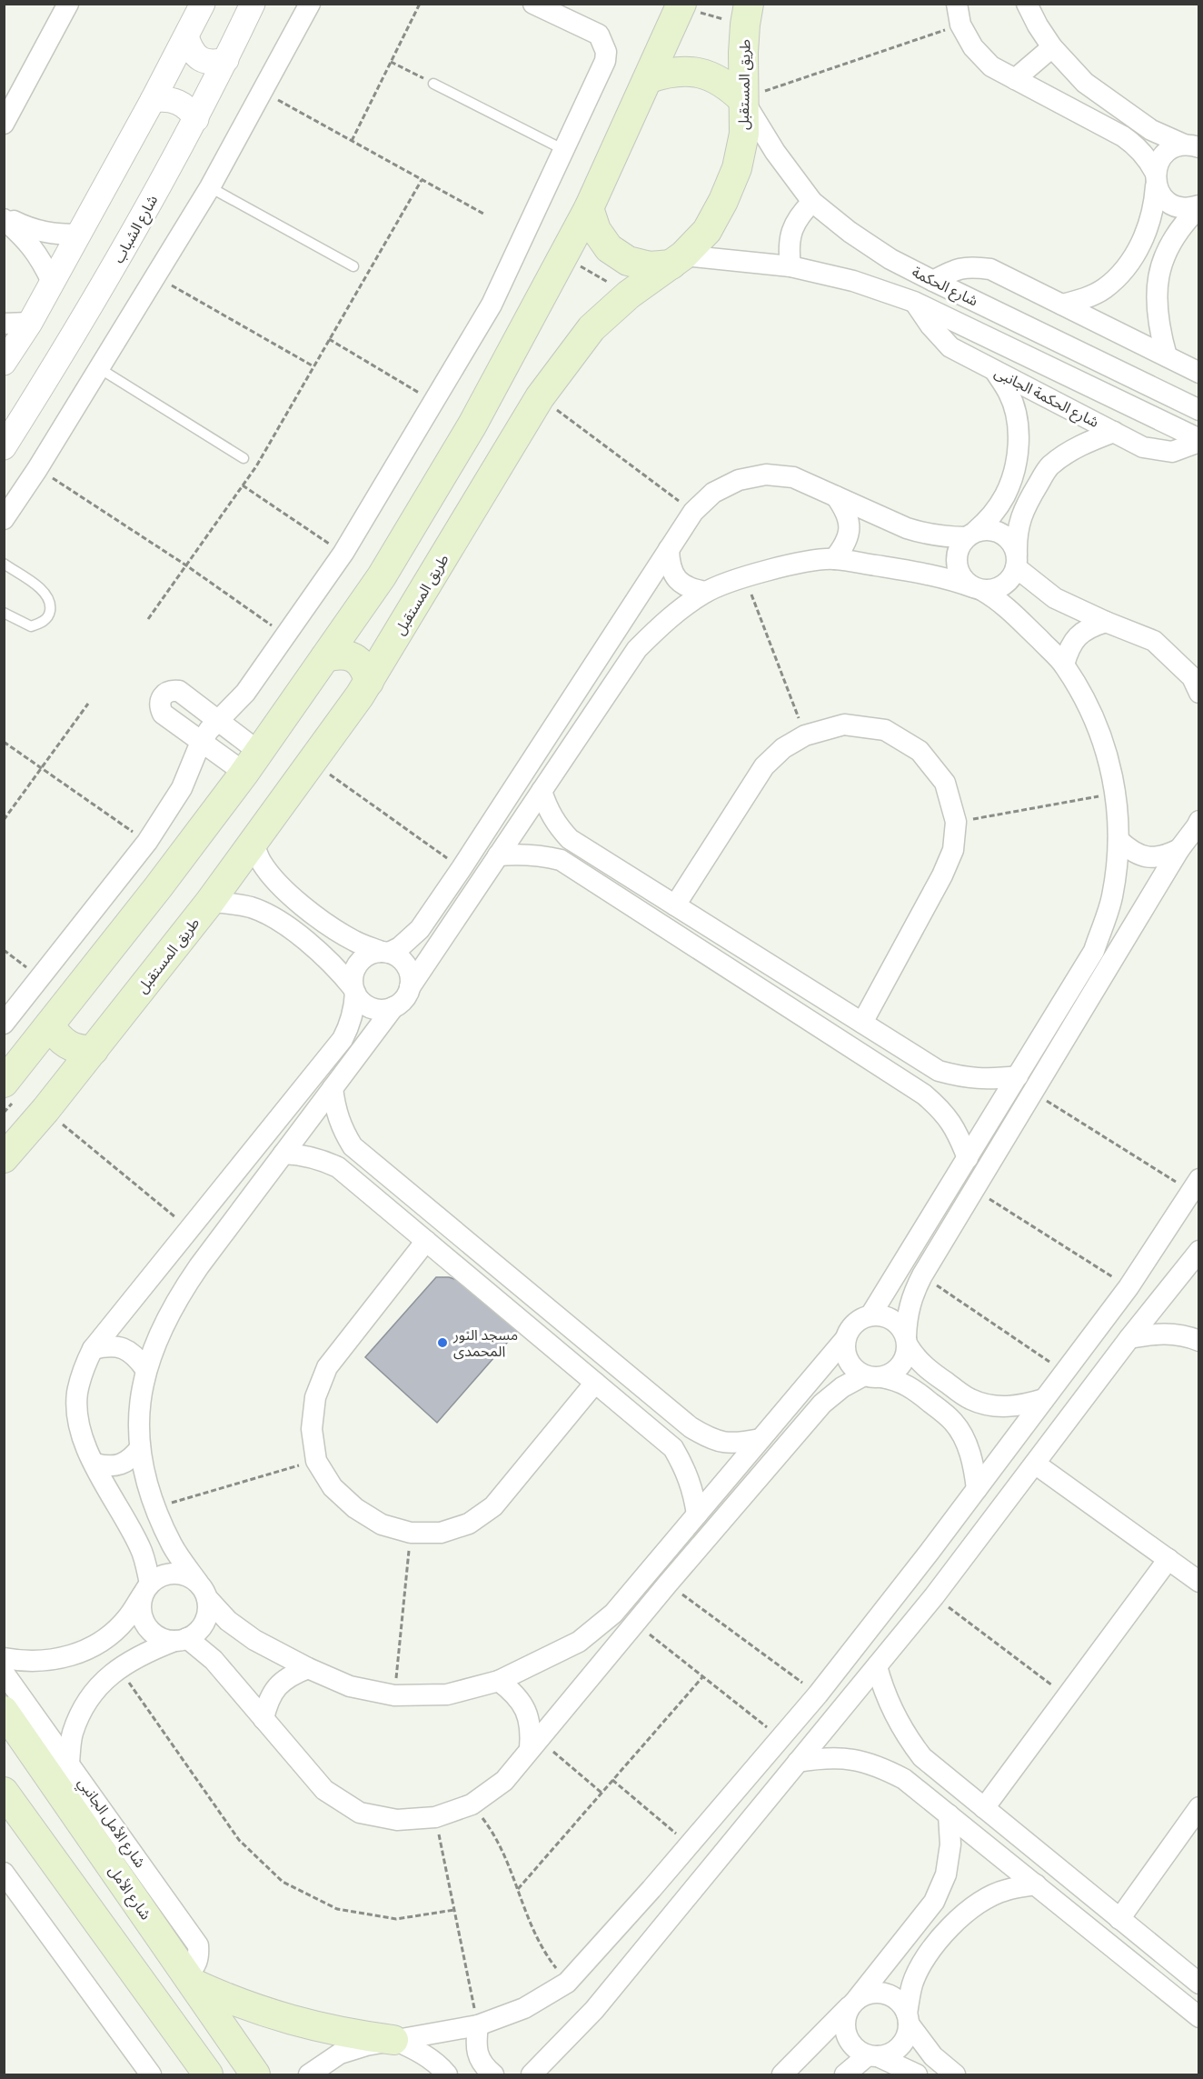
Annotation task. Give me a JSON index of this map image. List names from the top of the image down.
{
  "streets": {
    "main road": ["طريق المستقبل", "شارع الأمل"],
    "street": [
      "شارع الشباب",
      "شارع الحكمة",
      "شارع الحكمة الجانبى",
      "شارع الأمل الجانبي"
    ]
  },
  "crossings": [
    ["طريق المستقبل", "شارع الحكمة"],
    ["شارع الحكمة", "شارع الحكمة الجانبى"],
    ["شارع الأمل الجانبي", "شارع الأمل"]
  ],
  "places": ["مسجد النور المحمدى"]
}
